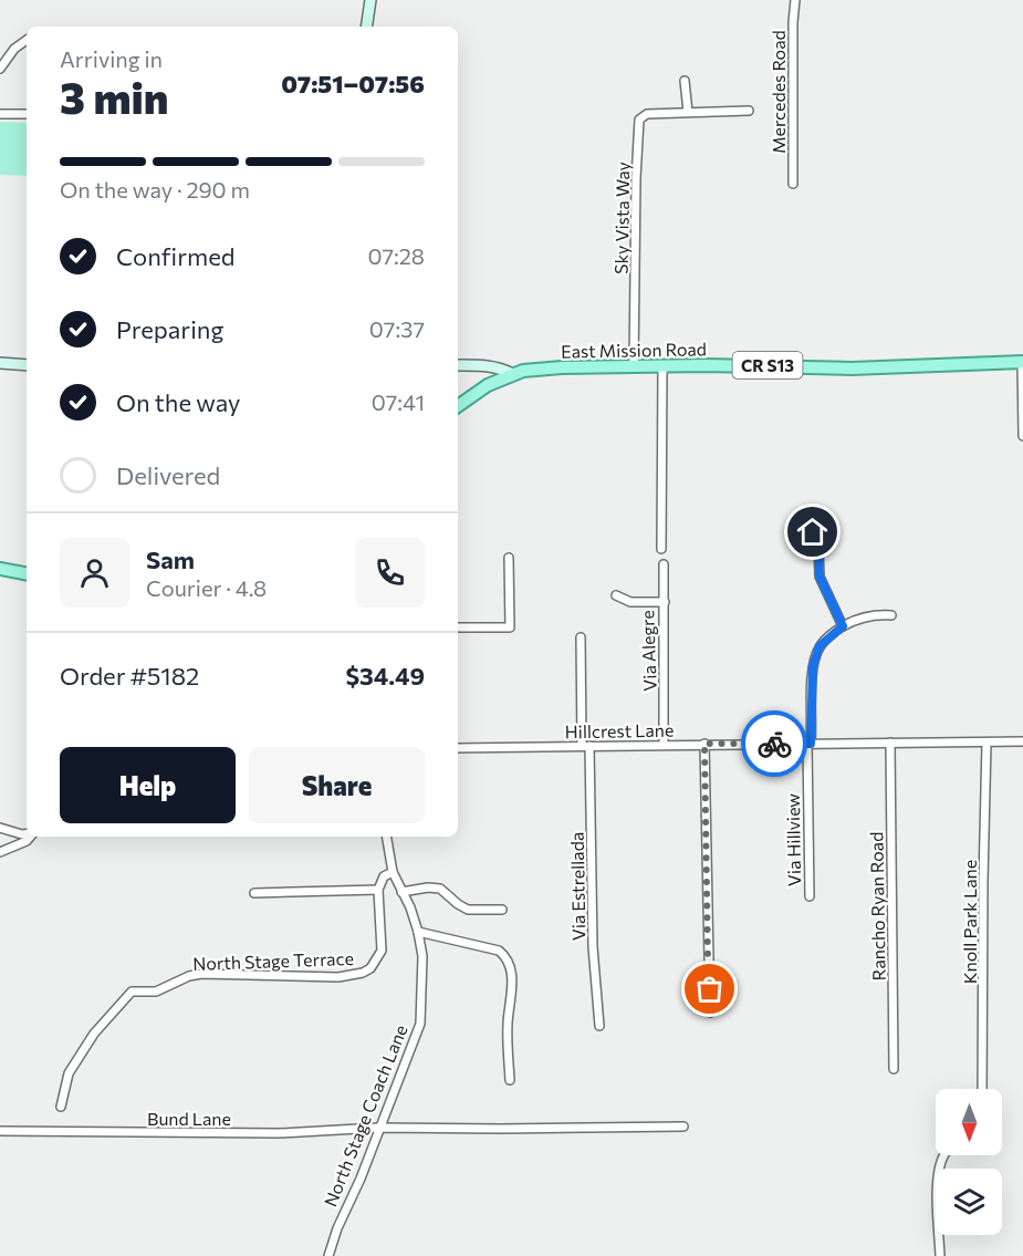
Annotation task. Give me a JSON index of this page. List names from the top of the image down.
{
  "streets": {
    "main road": ["East Mission Road", "CR S13"],
    "street": [
      "Mercedes Road",
      "Sky Vista Way",
      "Via Alegre",
      "Hillcrest Lane",
      "Via Hillview",
      "Via Estrellada",
      "Rancho Ryan Road",
      "Knoll Park Lane",
      "North Stage Terrace",
      "North Stage Coach Lane",
      "Bund Lane"
    ]
  },
  "crossings": [
    ["Sky Vista Way", "East Mission Road"],
    ["Via Alegre", "Hillcrest Lane"],
    ["Hillcrest Lane", "Via Hillview"],
    ["Hillcrest Lane", "Via Estrellada"],
    ["Hillcrest Lane", "Rancho Ryan Road"],
    ["Hillcrest Lane", "Knoll Park Lane"],
    ["North Stage Coach Lane", "Bund Lane"]
  ],
  "north": "bottom",
  "page": {
    "heading": ["3 min", "Arriving in", "07:51–07:56"],
    "panel": [
      "Sam",
      "Courier · 4.8",
      "Order #5182",
      "$34.49"
    ],
    "bar": "On the way · 290 m",
    "list": [
      ["Confirmed", "07:28"],
      ["Preparing", "07:37"],
      ["On the way", "07:41"],
      "Delivered"
    ],
    "buttons": ["Help", "Share"]
  }
}
